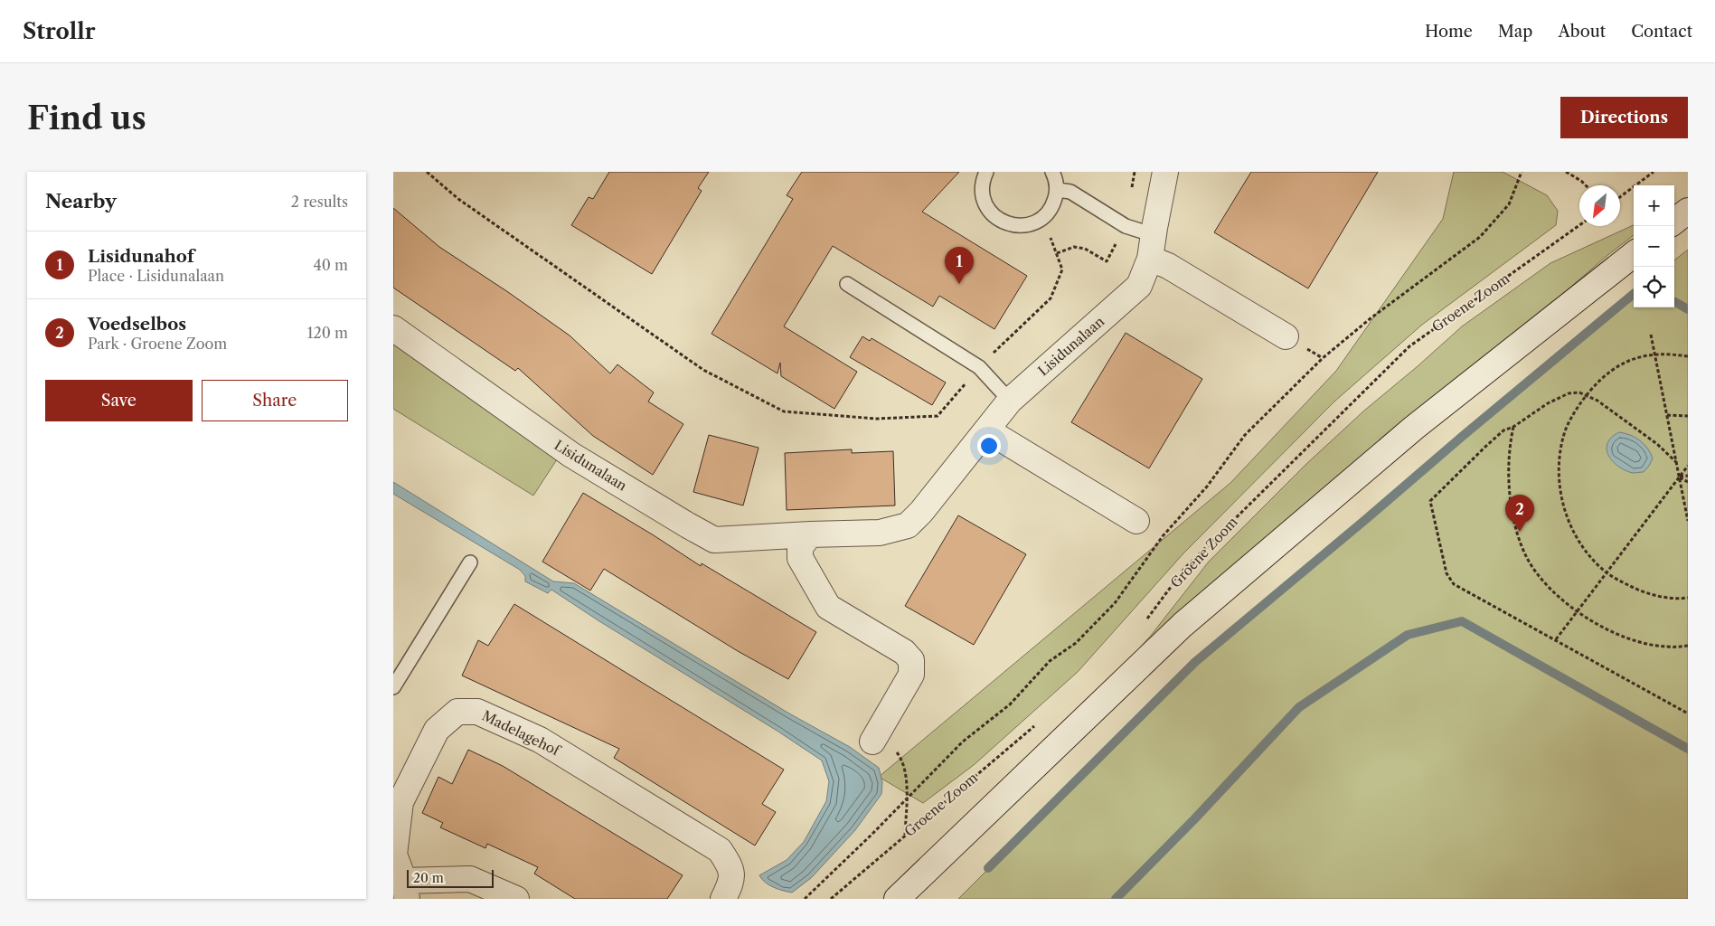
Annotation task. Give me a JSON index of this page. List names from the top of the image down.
{
  "streets": {
    "street": ["Lisidunalaan", "Madelagehof"],
    "path": ["Groene Zoom"]
  },
  "scale_bar": "20 m",
  "north": "bottom left",
  "page": {
    "header": "Strollr",
    "nav": [
      "Home",
      "Map",
      "About",
      "Contact"
    ],
    "buttons": [
      "Directions",
      ["Save", "Share"]
    ],
    "title": "Find us",
    "heading": ["Nearby", "2 results"],
    "map_buttons": ["+", "−"],
    "list": [
      {
        "mark": "1",
        "name": "Lisidunahof",
        "note": "Place · Lisidunalaan",
        "value": "40 m"
      },
      {
        "mark": "2",
        "name": "Voedselbos",
        "note": "Park · Groene Zoom",
        "value": "120 m"
      }
    ],
    "pins": ["1", "2"],
    "scale": "20 m"
  }
}
